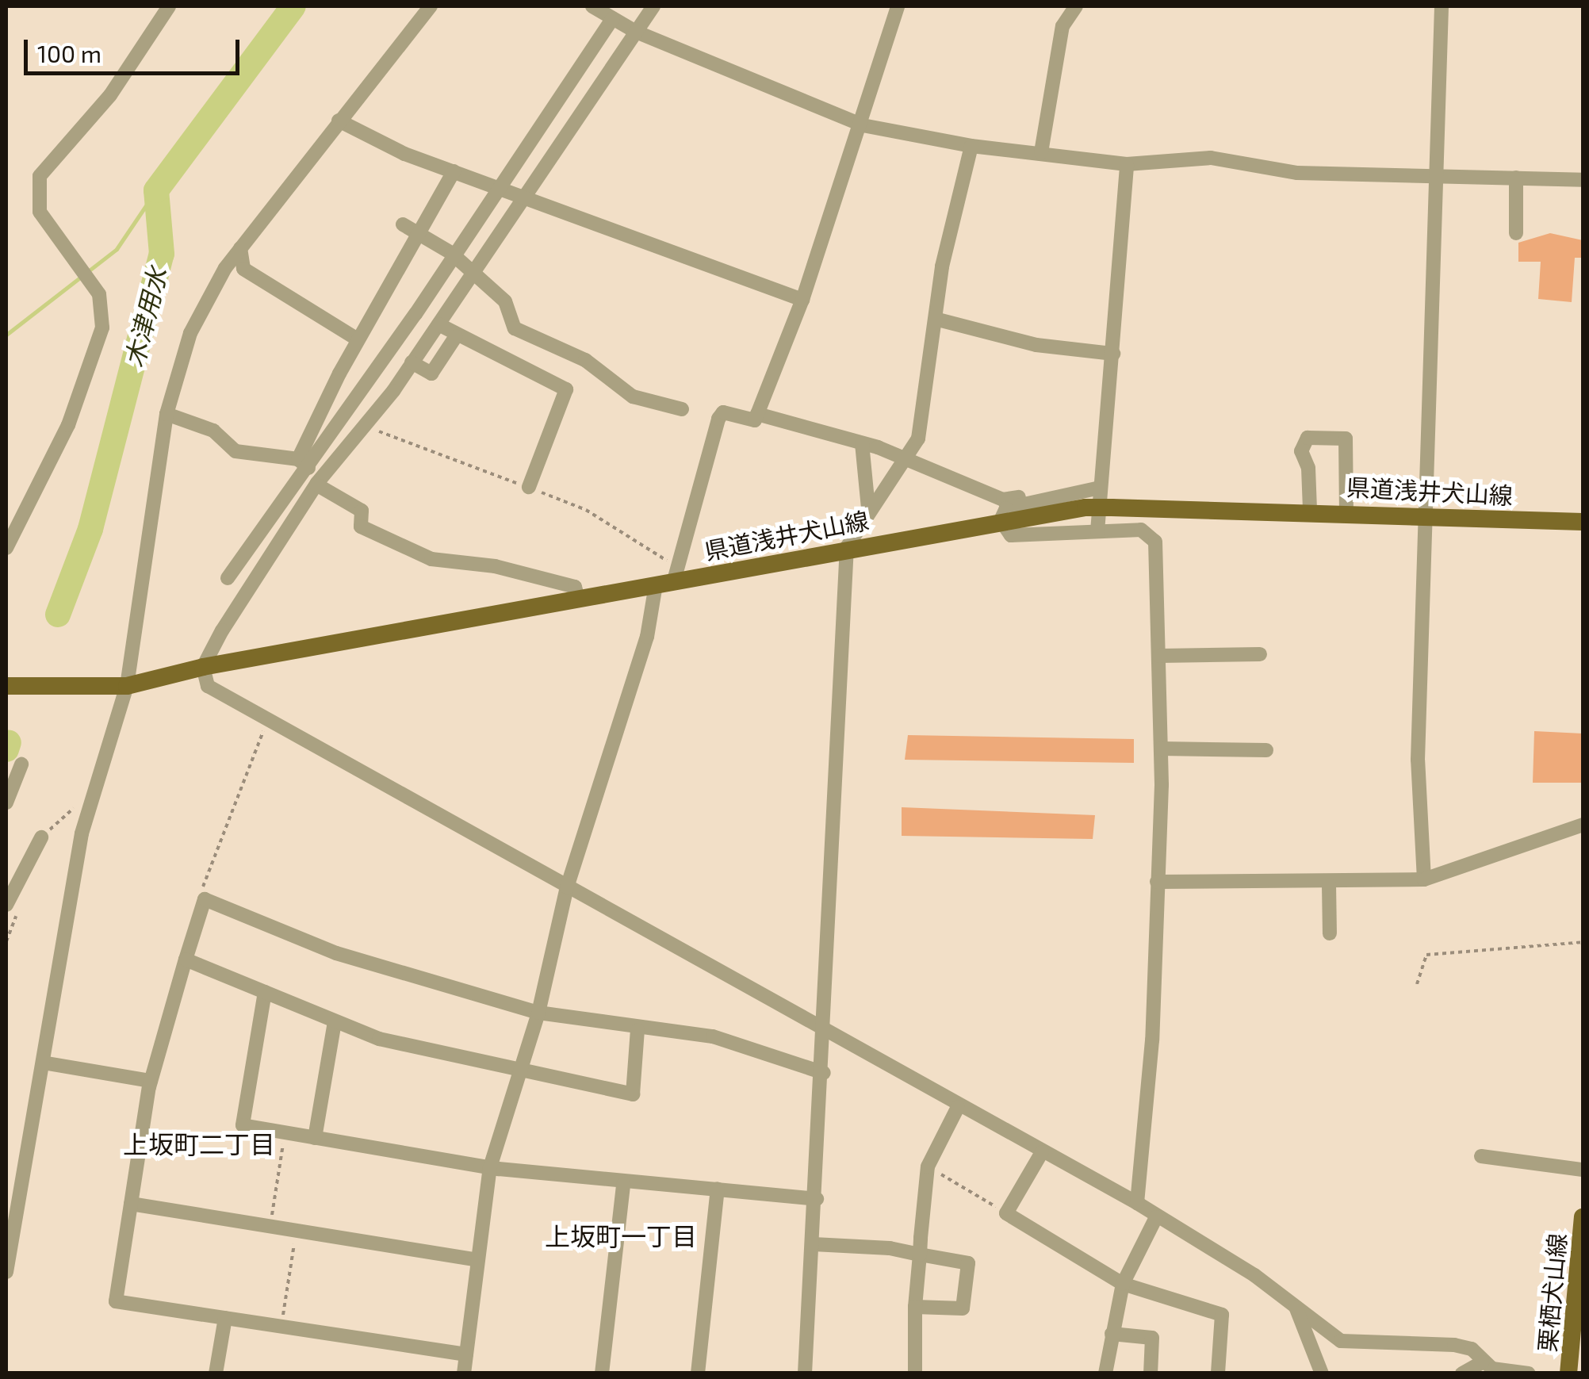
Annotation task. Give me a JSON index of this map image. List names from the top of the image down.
{
  "streets": {
    "main road": ["県道浅井犬山線", "栗栖犬山線"]
  },
  "districts": ["上坂町二丁目", "上坂町一丁目"],
  "water": ["木津用水"],
  "scale_bar": "100 m"
}
